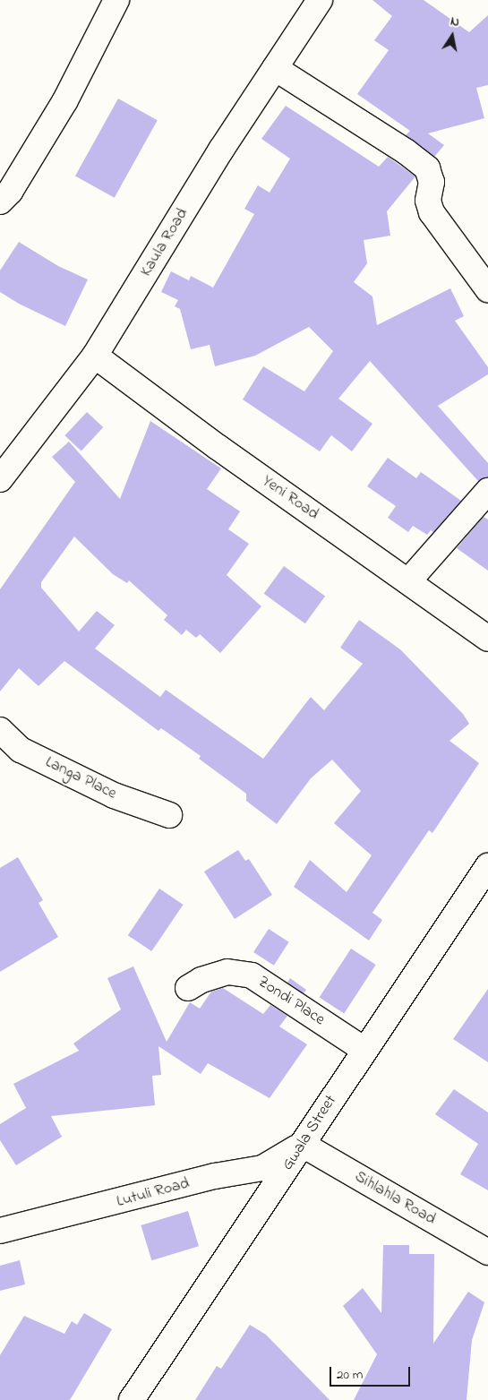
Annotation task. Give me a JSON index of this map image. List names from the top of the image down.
{
  "streets": {
    "street": [
      "Kaula Road",
      "Yeni Road",
      "Langa Place",
      "Zondi Place",
      "Gwala Street",
      "Lutuli Road",
      "Sihlahla Road"
    ]
  },
  "crossings": [
    ["Kaula Road", "Yeni Road"],
    ["Zondi Place", "Gwala Street"],
    ["Gwala Street", "Lutuli Road"],
    ["Gwala Street", "Sihlahla Road"],
    ["Lutuli Road", "Sihlahla Road"]
  ],
  "scale_bar": "20 m",
  "north": "top"
}
